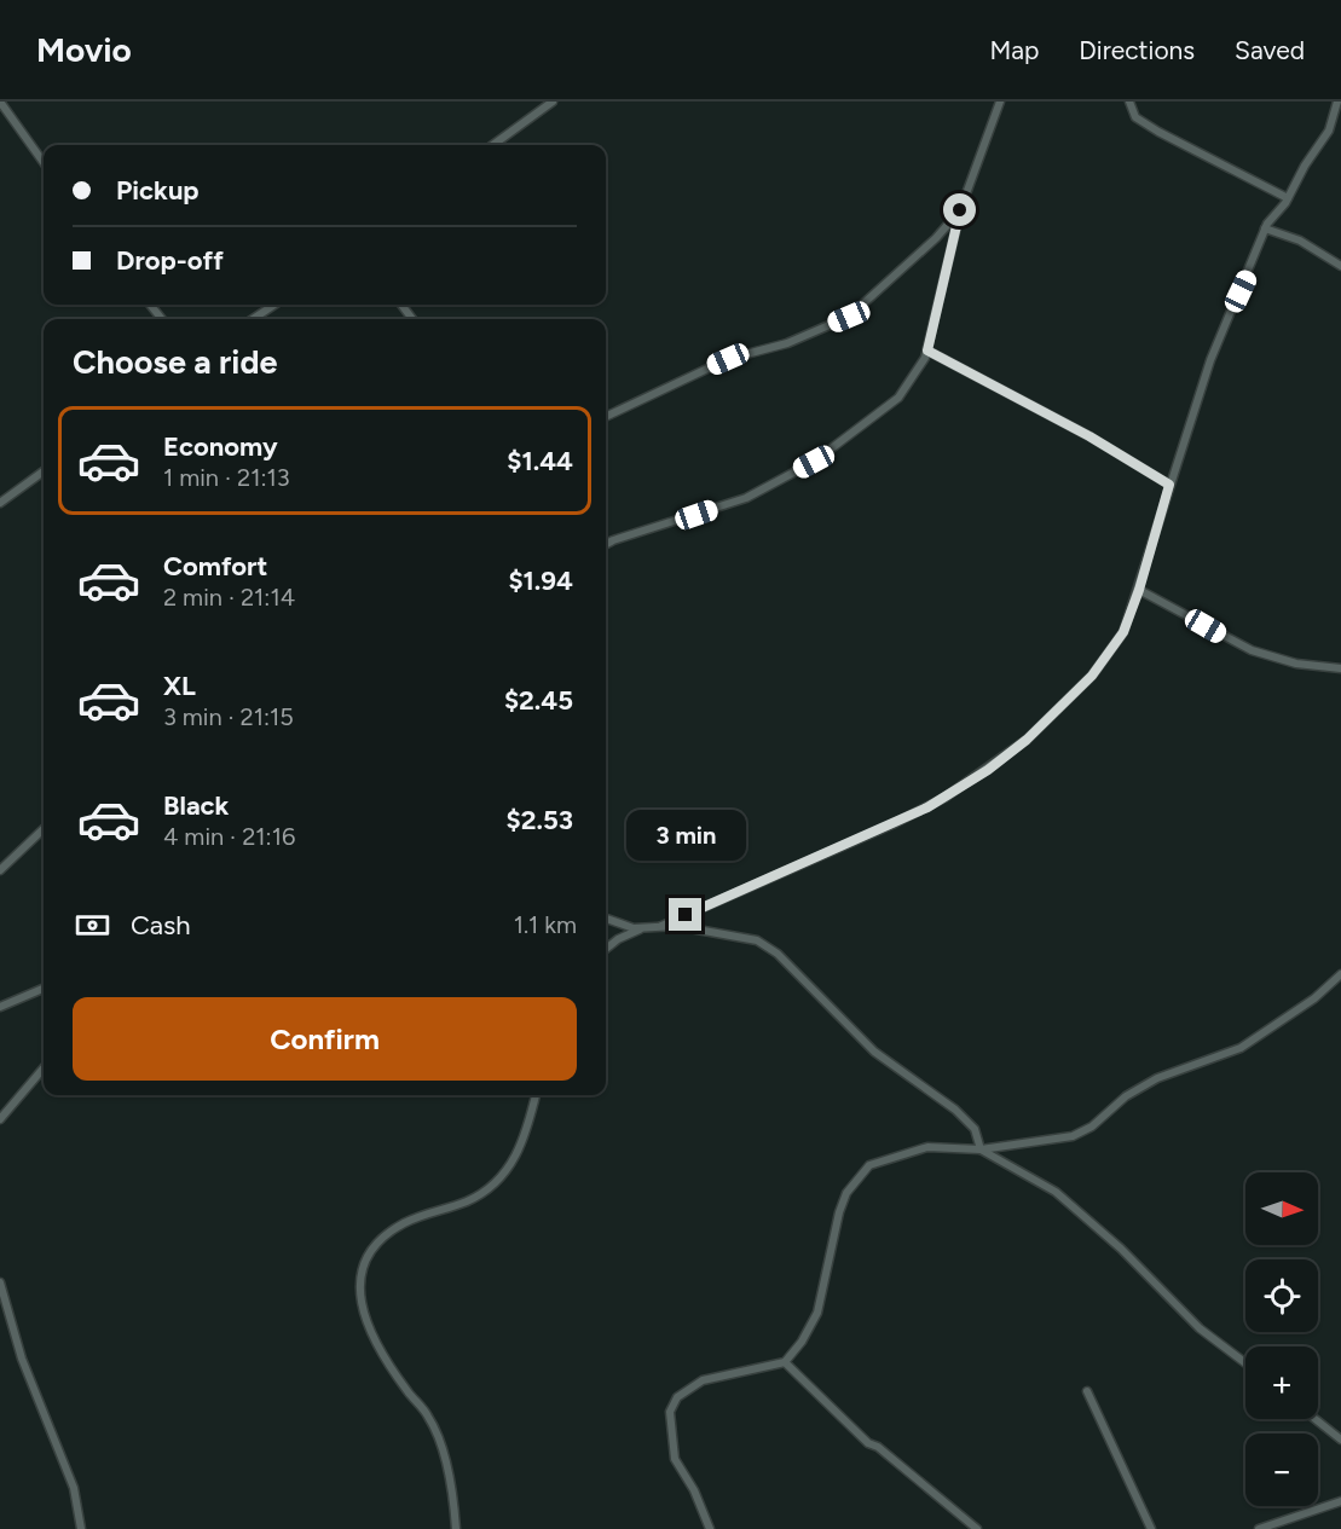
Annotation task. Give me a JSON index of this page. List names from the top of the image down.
{
  "north": "right",
  "page": {
    "header": "Movio",
    "nav": ["Map", "Directions", "Saved"],
    "banner": ["Pickup", "Drop-off"],
    "heading": "Choose a ride",
    "list": [
      {
        "name": "Economy",
        "note": "1 min · 21:13",
        "value": "$1.44"
      },
      {
        "name": "Comfort",
        "note": "2 min · 21:14",
        "value": "$1.94"
      },
      {
        "name": "XL",
        "note": "3 min · 21:15",
        "value": "$2.45"
      },
      {
        "name": "Black",
        "note": "4 min · 21:16",
        "value": "$2.53"
      }
    ],
    "bubble": "3 min",
    "pay": ["Cash", "1.1 km"],
    "buttons": "Confirm",
    "map_buttons": ["+", "−"]
  }
}
